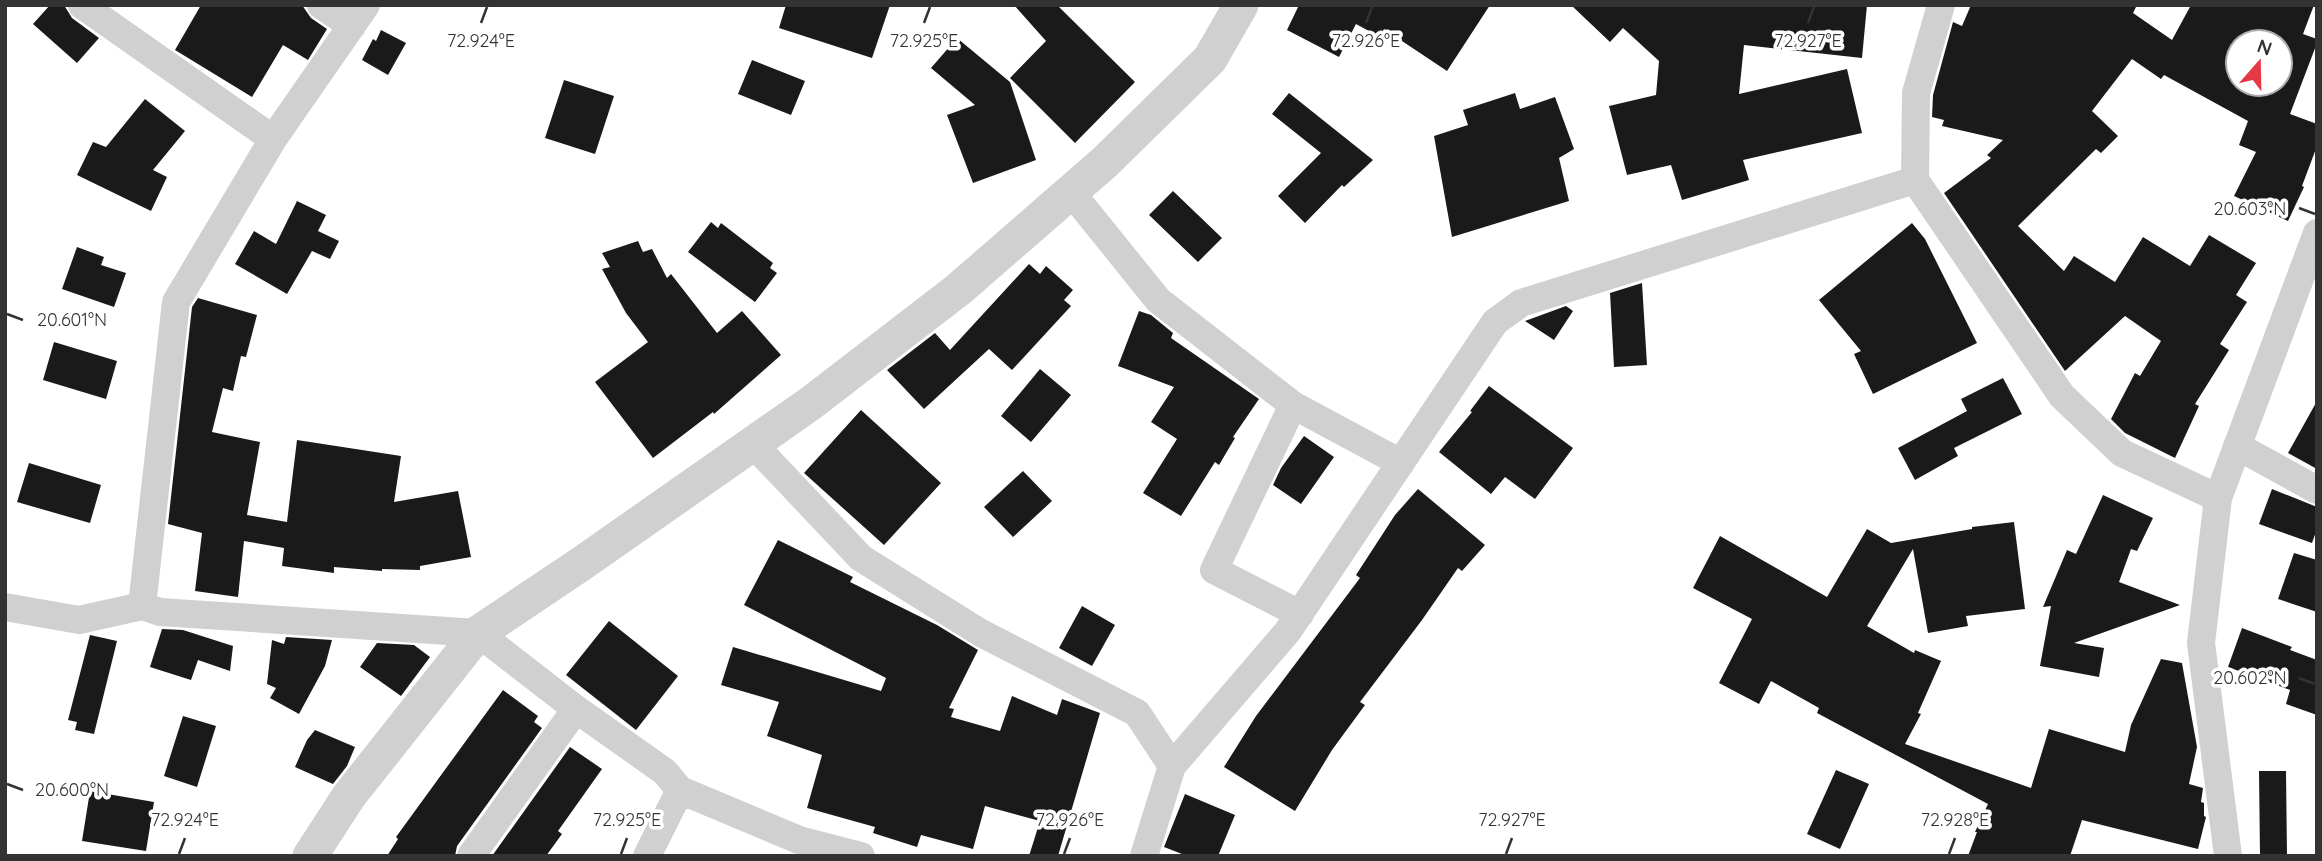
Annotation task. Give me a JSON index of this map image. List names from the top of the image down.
{
  "north": "top",
  "coordinates": [
    "72.927°E",
    "72.924°E",
    "72.925°E",
    "72.926°E",
    "20.603°N",
    "20.601°N",
    "20.602°N",
    "20.600°N",
    "72.928°E"
  ]
}
